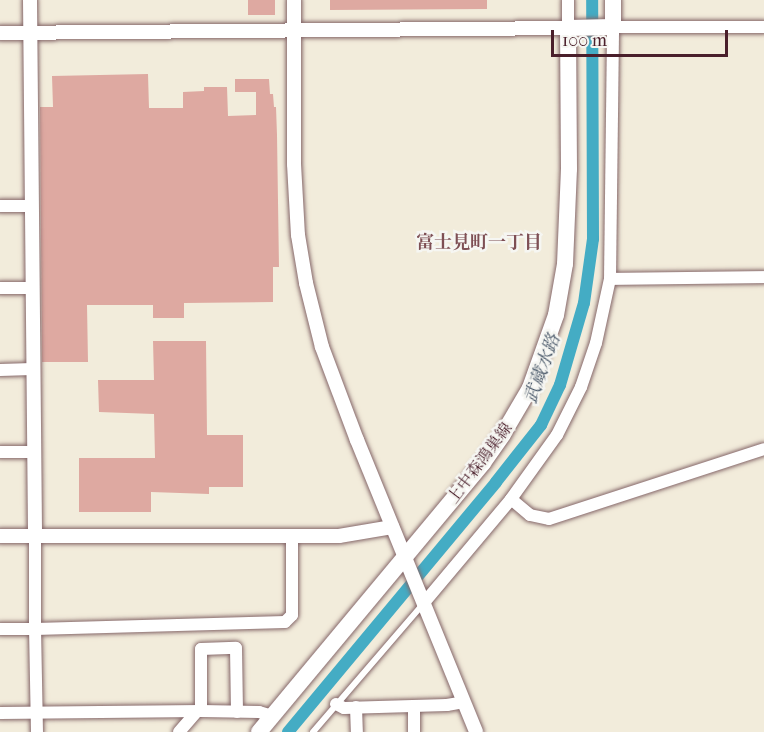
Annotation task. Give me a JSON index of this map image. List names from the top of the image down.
{
  "streets": {
    "main road": ["上中森鴻巣線"]
  },
  "districts": ["富士見町一丁目"],
  "water": ["武蔵水路"],
  "scale_bar": "100 m"
}
